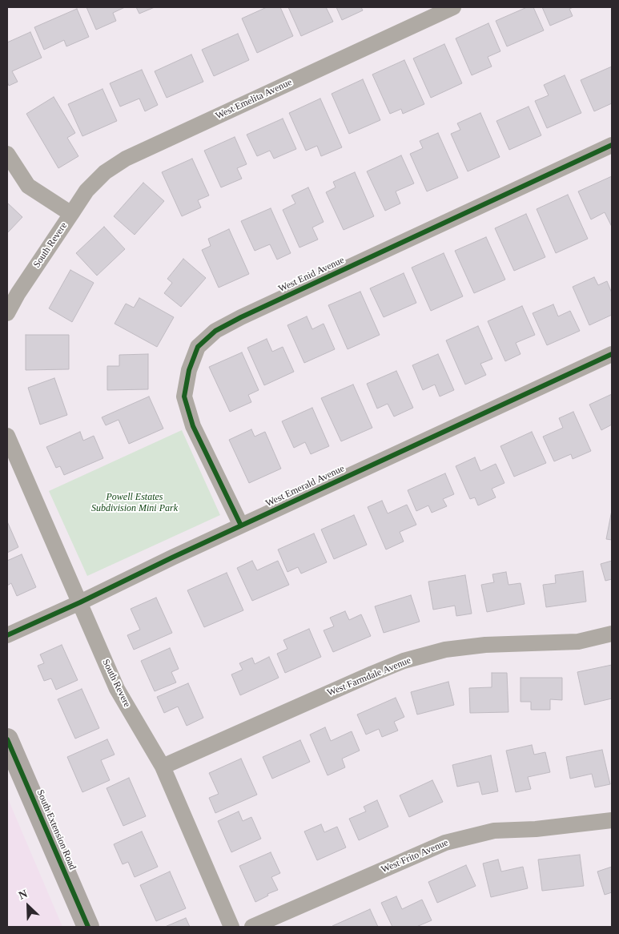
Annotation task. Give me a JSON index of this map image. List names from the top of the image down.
{
  "streets": {
    "street": [
      "West Emelita Avenue",
      "South Revere",
      "West Enid Avenue",
      "West Emerald Avenue",
      "West Farmdale Avenue",
      "South Extension Road",
      "West Frito Avenue"
    ]
  },
  "crossings": [
    ["West Emelita Avenue", "South Revere"],
    ["South Revere", "West Emerald Avenue"],
    ["South Revere", "West Farmdale Avenue"],
    ["West Enid Avenue", "West Emerald Avenue"]
  ],
  "parks": ["Powell Estates Subdivision Mini Park"],
  "north": "top left"
}
